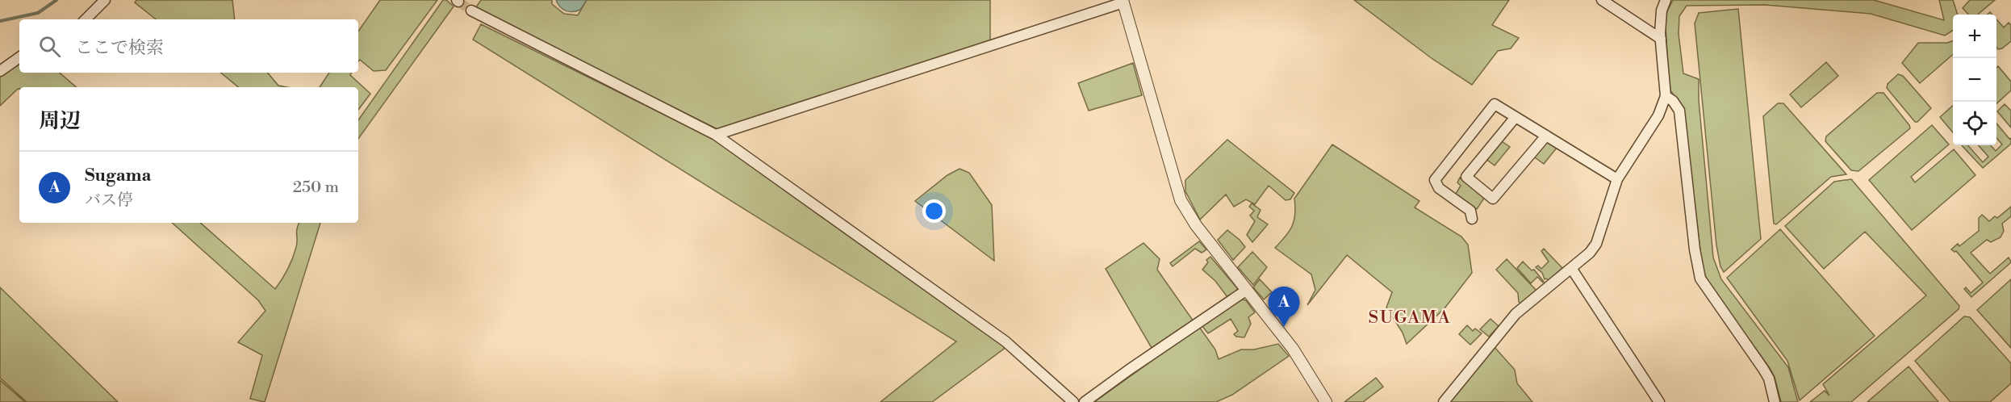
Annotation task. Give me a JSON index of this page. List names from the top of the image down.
{
  "districts": ["SUGAMA"],
  "page": {
    "map_buttons": ["+", "−"],
    "search": "ここで検索",
    "heading": "周辺",
    "list": [
      {
        "mark": "A",
        "name": "Sugama",
        "note": "バス停",
        "value": "250 m"
      }
    ],
    "pins": "A"
  }
}
